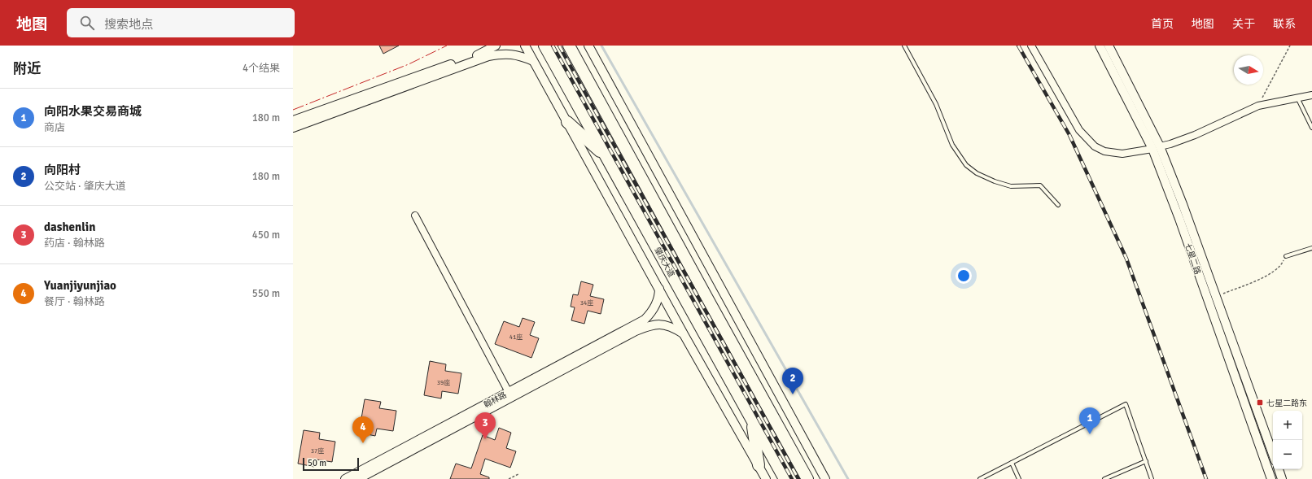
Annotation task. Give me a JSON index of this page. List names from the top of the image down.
{
  "streets": {
    "highway": ["肇庆大道"],
    "street": ["七星二路", "翰林路"]
  },
  "places": {
    "transit": ["七星二路东"]
  },
  "house_numbers": [
    "34座",
    "41座",
    "39座",
    "37座"
  ],
  "scale_bar": "50 m",
  "north": "right",
  "page": {
    "header": "地图",
    "search": "搜索地点",
    "nav": [
      "首页",
      "地图",
      "关于",
      "联系"
    ],
    "heading": ["附近", "4个结果"],
    "list": [
      {
        "mark": "1",
        "name": "向阳水果交易商城",
        "note": "商店",
        "value": "180 m"
      },
      {
        "mark": "2",
        "name": "向阳村",
        "note": "公交站 · 肇庆大道",
        "value": "180 m"
      },
      {
        "mark": "3",
        "name": "dashenlin",
        "note": "药店 · 翰林路",
        "value": "450 m"
      },
      {
        "mark": "4",
        "name": "Yuanjiyunjiao",
        "note": "餐厅 · 翰林路",
        "value": "550 m"
      }
    ],
    "pins": [
      "2",
      "1",
      "3",
      "4"
    ],
    "map_buttons": ["+", "−"],
    "scale": "50 m"
  }
}
